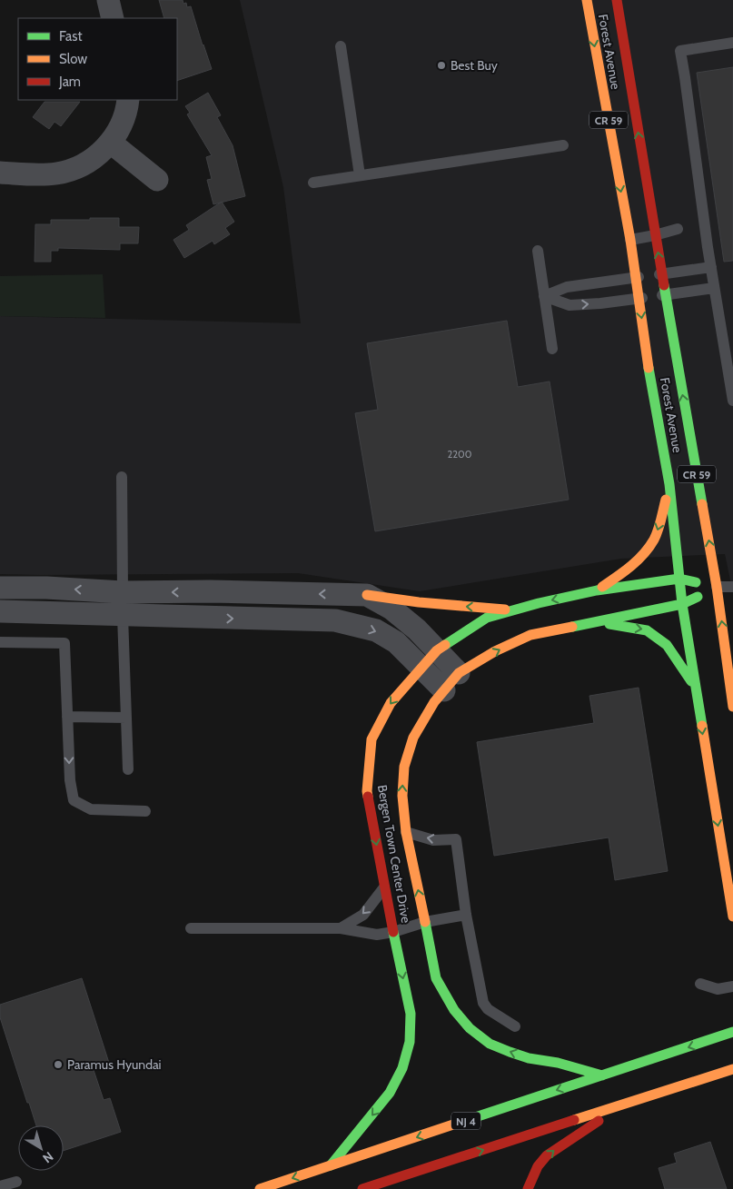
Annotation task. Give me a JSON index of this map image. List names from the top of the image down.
{
  "streets": {
    "main road": [
      "Forest Avenue",
      "CR 59",
      "Bergen Town Center Drive",
      "NJ 4"
    ]
  },
  "crossings": [
    ["Forest Avenue", "Bergen Town Center Drive"],
    ["Bergen Town Center Drive", "NJ 4"]
  ],
  "places": ["Best Buy", "Paramus Hyundai"],
  "house_numbers": ["2200"],
  "legend": ["Fast", "Slow", "Jam"],
  "north": "bottom right"
}
